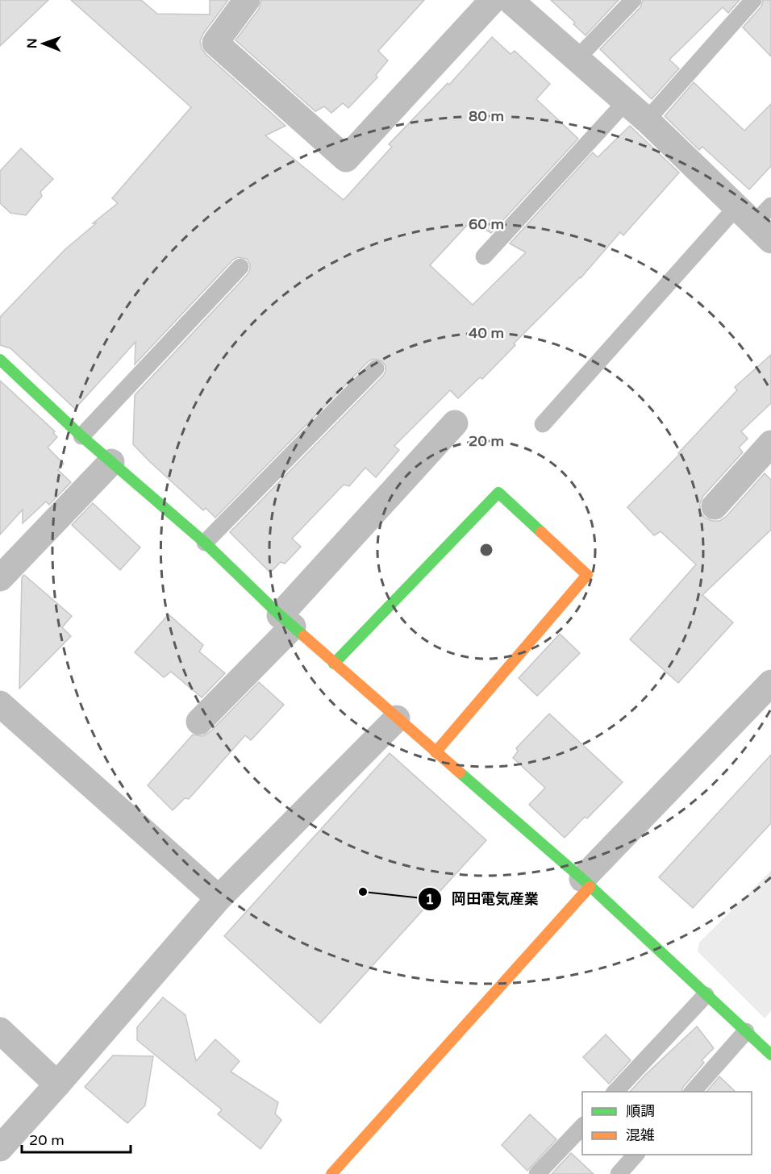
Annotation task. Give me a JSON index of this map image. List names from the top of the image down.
{
  "places": ["岡田電気産業"],
  "legend": ["順調", "混雑"],
  "scale_bar": "20 m",
  "north": "left",
  "rings": [
    "80 m",
    "60 m",
    "40 m",
    "20 m"
  ]
}
